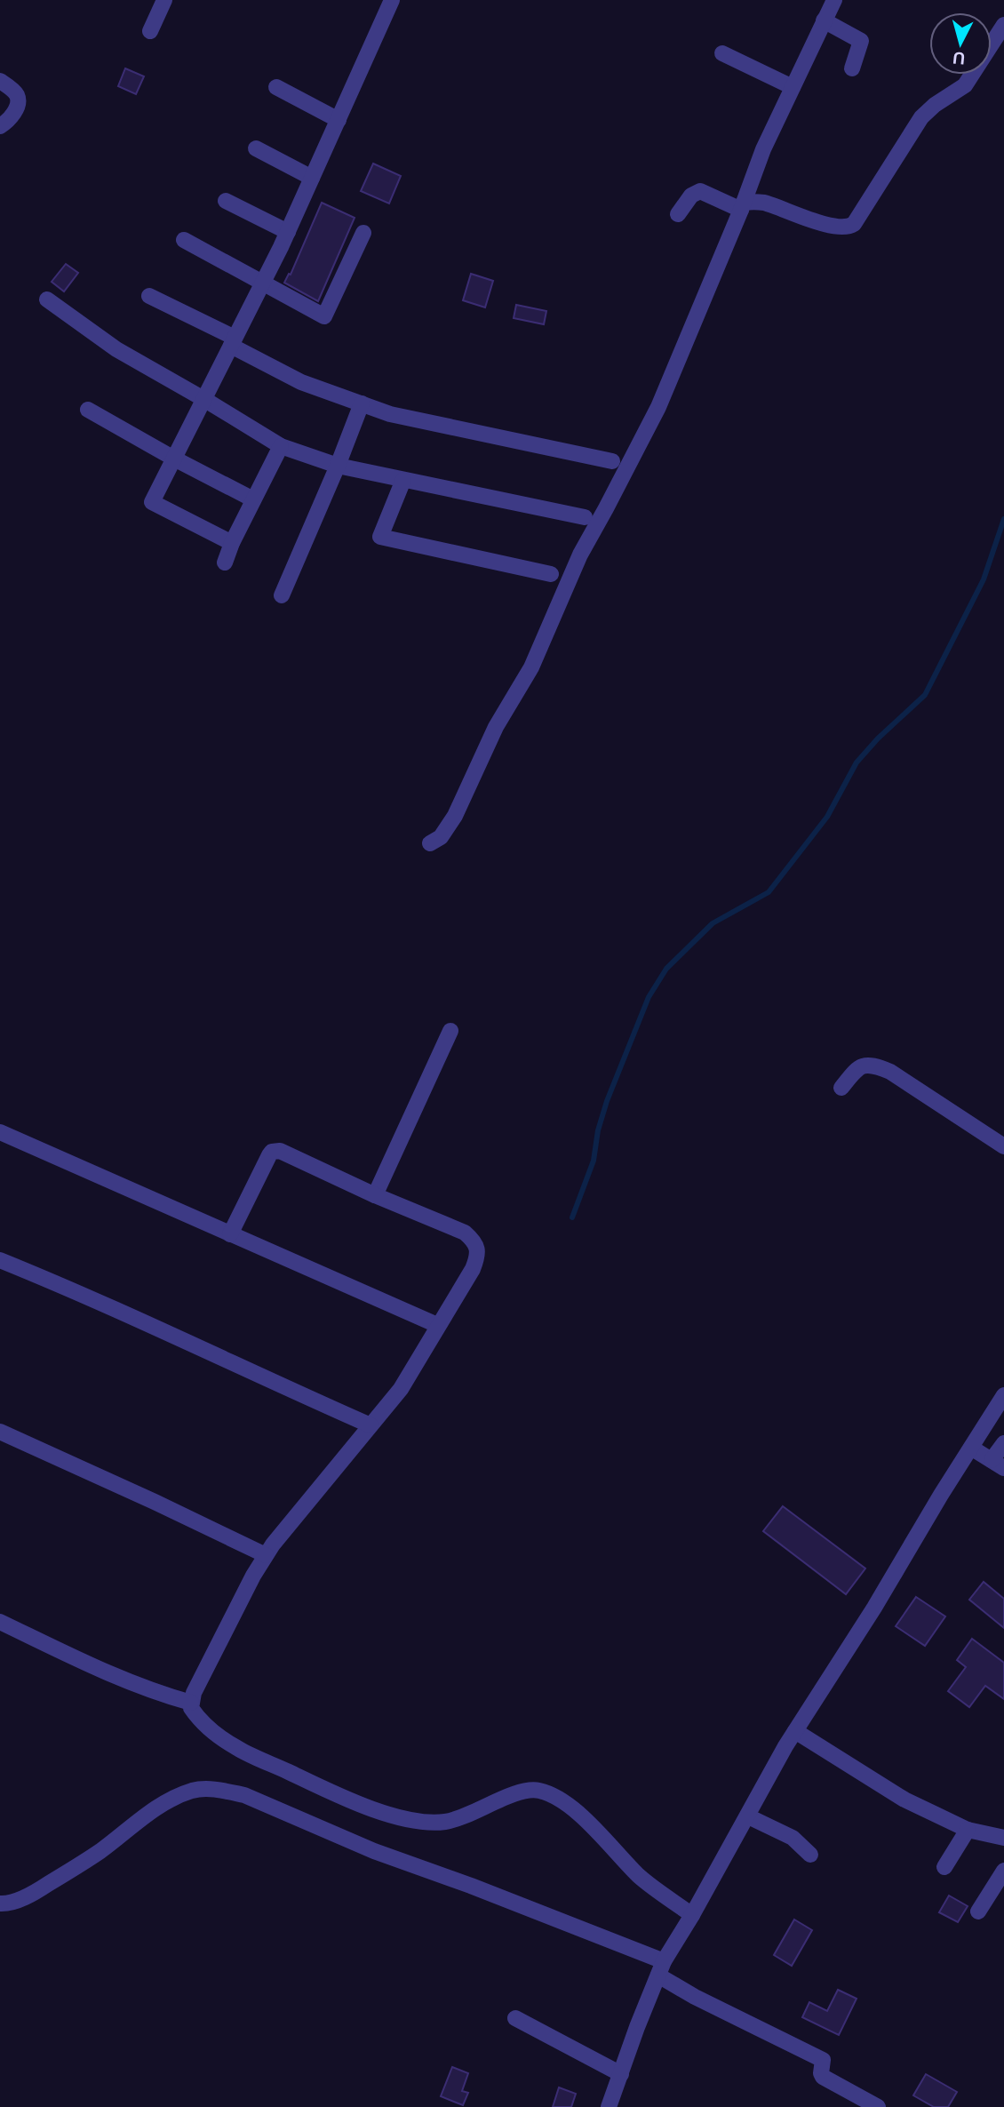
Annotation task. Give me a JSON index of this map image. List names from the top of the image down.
{
  "north": "bottom"
}
